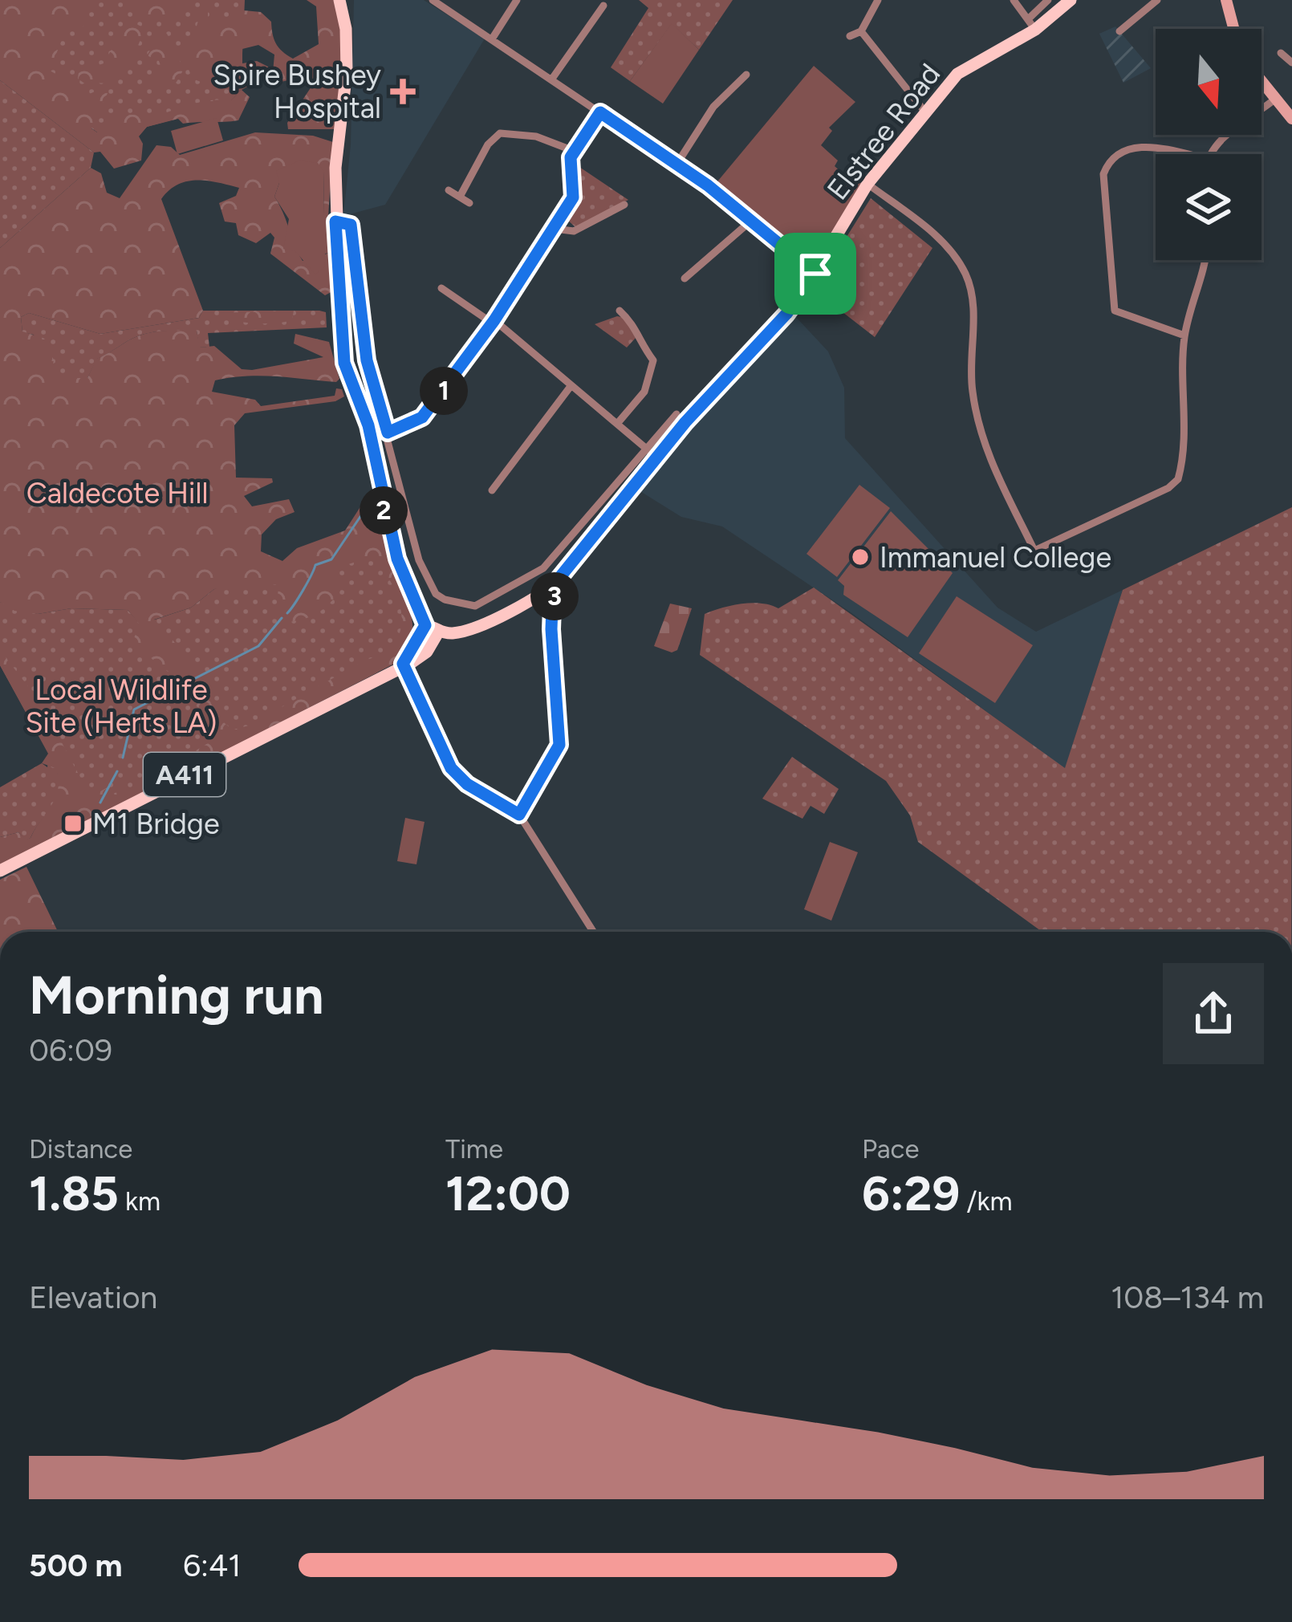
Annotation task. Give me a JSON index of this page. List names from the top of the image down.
{
  "streets": {
    "main road": ["Elstree Road", "A411"]
  },
  "parks": ["Caldecote Hill", "Local Wildlife Site (Herts LA)"],
  "places": {
    "health": ["Spire Bushey Hospital"],
    "other": ["Immanuel College"],
    "transit": ["M1 Bridge"]
  },
  "north": "bottom",
  "page": {
    "pins": ["1", "2", "3"],
    "heading": ["Morning run", "06:09"],
    "stats": [
      ["Distance", "1.85 km"],
      ["Time", "12:00"],
      ["Pace", "6:29 /km"]
    ],
    "chart": ["Elevation", "108–134 m"],
    "list": [
      {
        "name": "500 m",
        "note": "6:41"
      }
    ]
  }
}
